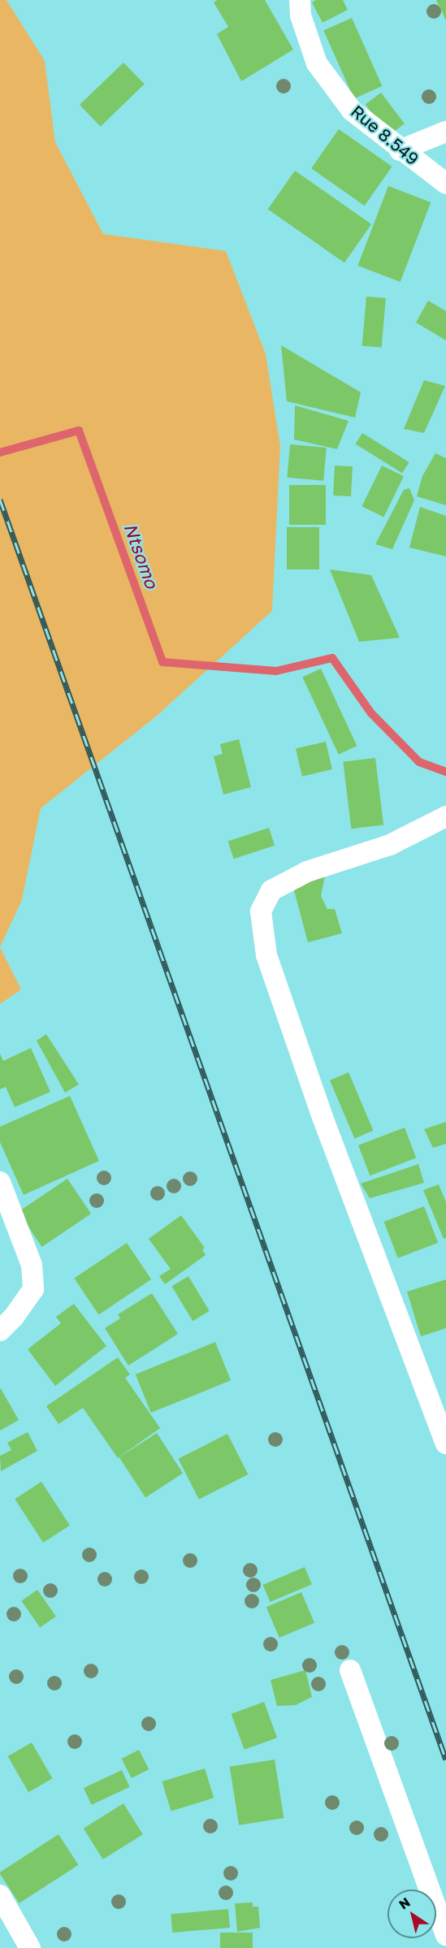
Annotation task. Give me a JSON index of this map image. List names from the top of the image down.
{
  "streets": {
    "street": ["Rue 8.549"]
  },
  "water": ["Ntsomo"],
  "north": "top left"
}
